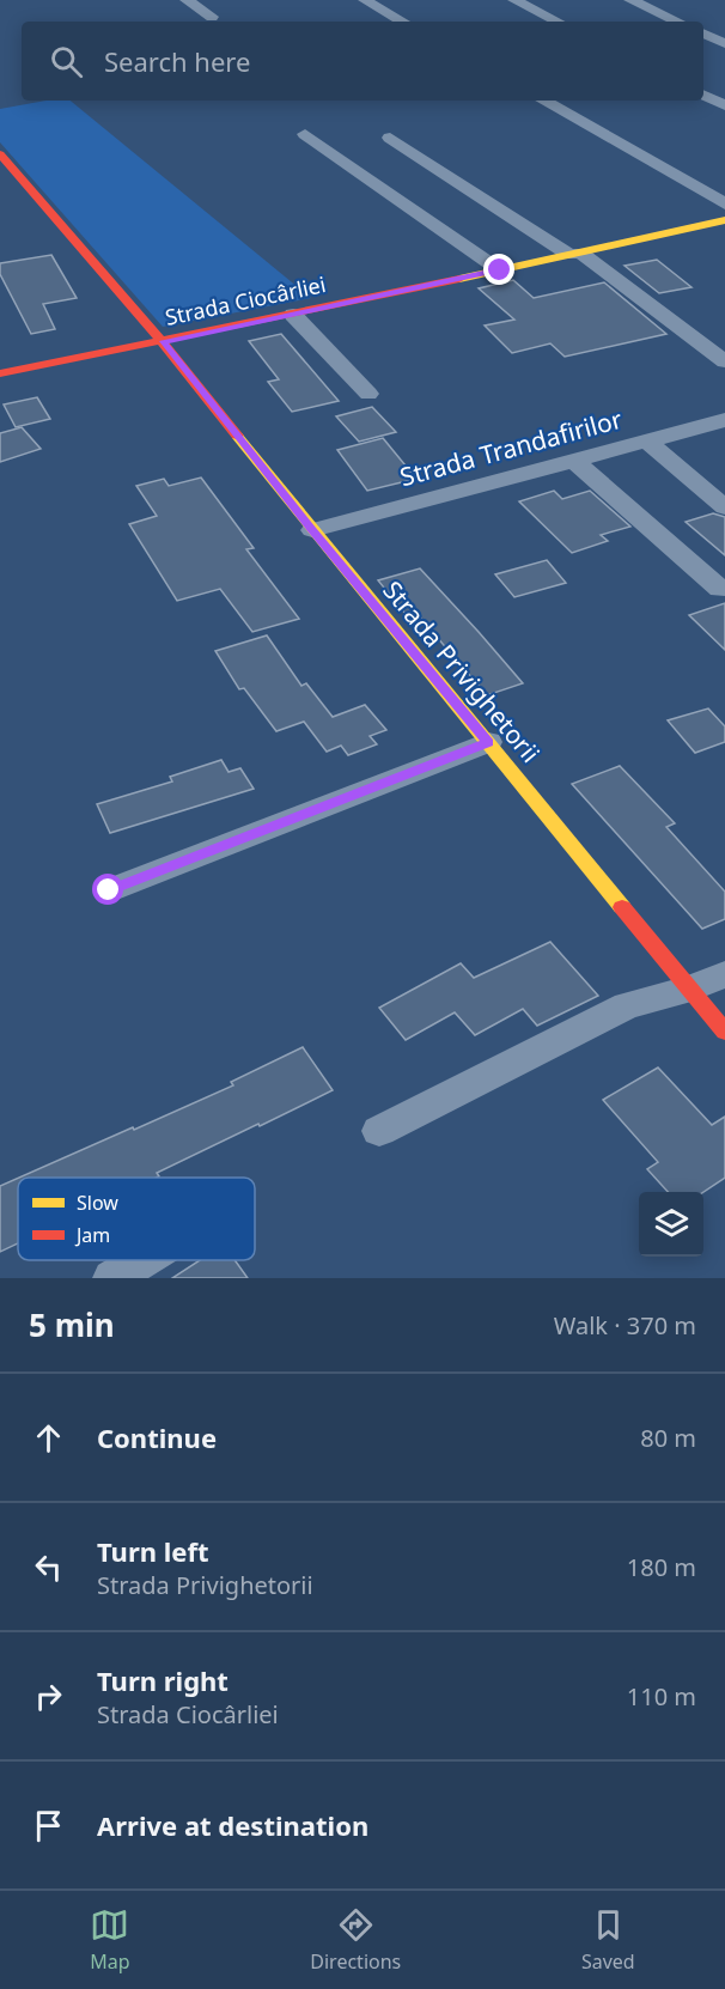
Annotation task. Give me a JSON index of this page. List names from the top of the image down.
{
  "streets": {
    "street": ["Strada Ciocârliei", "Strada Trandafirilor", "Strada Privighetorii"]
  },
  "crossings": [
    ["Strada Ciocârliei", "Strada Privighetorii"],
    ["Strada Trandafirilor", "Strada Privighetorii"]
  ],
  "legend": ["Slow", "Jam"],
  "page": {
    "search": "Search here",
    "heading": ["5 min", "Walk · 370 m"],
    "list": [
      ["Continue", "80 m"],
      ["Turn left", "Strada Privighetorii", "180 m"],
      ["Turn right", "Strada Ciocârliei", "110 m"],
      "Arrive at destination"
    ],
    "nav": ["Map", "Directions", "Saved"]
  }
}
